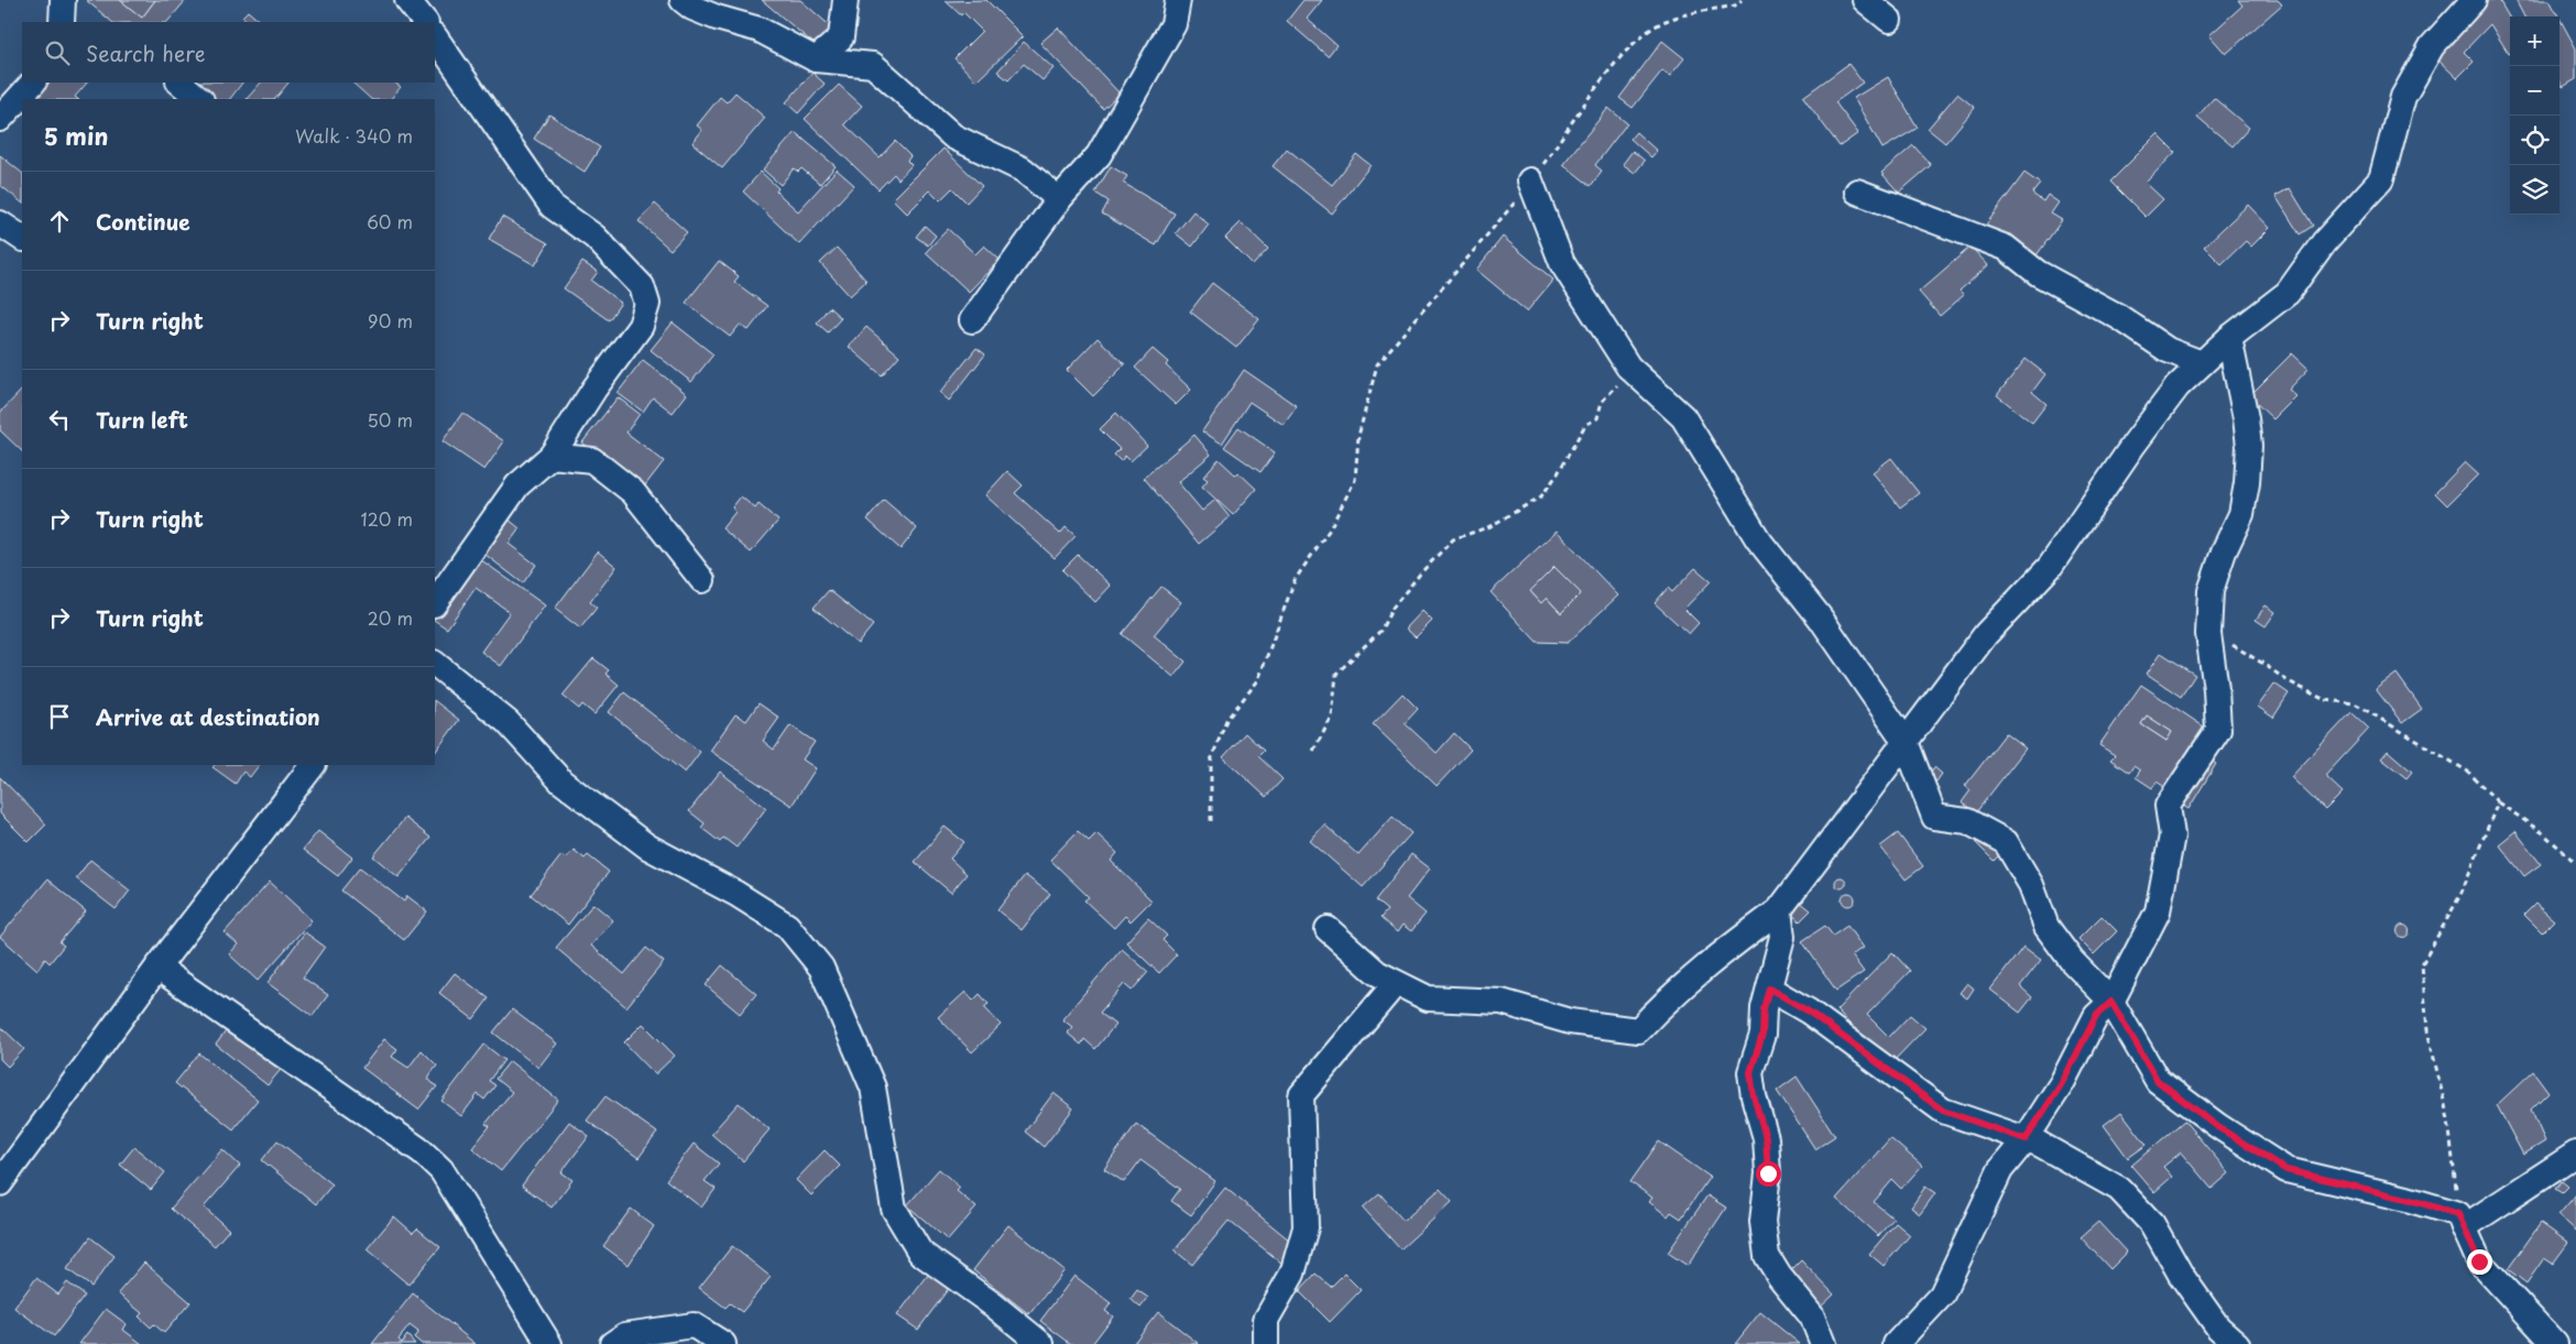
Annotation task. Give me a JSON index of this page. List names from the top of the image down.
{
  "page": {
    "map_buttons": ["+", "−"],
    "search": "Search here",
    "heading": ["5 min", "Walk · 340 m"],
    "list": [
      ["Continue", "60 m"],
      ["Turn right", "90 m"],
      ["Turn left", "50 m"],
      ["Turn right", "120 m"],
      ["Turn right", "20 m"],
      "Arrive at destination"
    ]
  }
}
